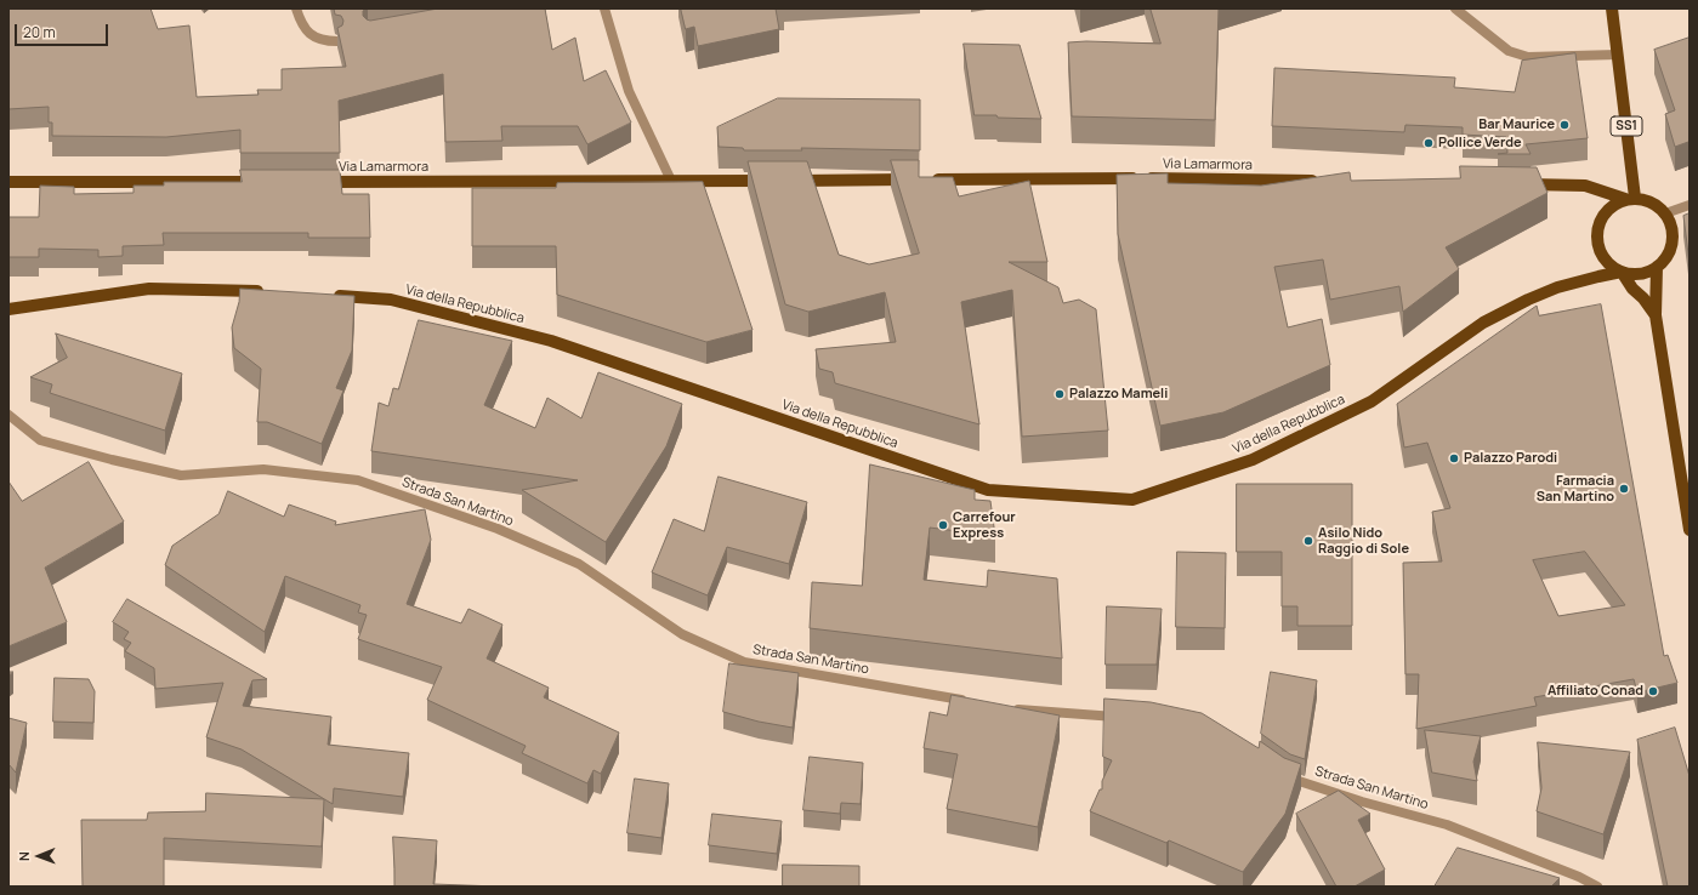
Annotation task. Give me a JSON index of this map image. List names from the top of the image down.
{
  "streets": {
    "main road": ["SS1", "Via Lamarmora", "Via della Repubblica"],
    "street": ["Strada San Martino"]
  },
  "crossings": [
    ["SS1", "Via della Repubblica"]
  ],
  "places": [
    "Bar Maurice",
    "Pollice Verde",
    "Palazzo Mameli",
    "Palazzo Parodi",
    "Farmacia San Martino",
    "Carrefour Express",
    "Asilo Nido Raggio di Sole",
    "Affiliato Conad"
  ],
  "scale_bar": "20 m",
  "north": "left"
}
